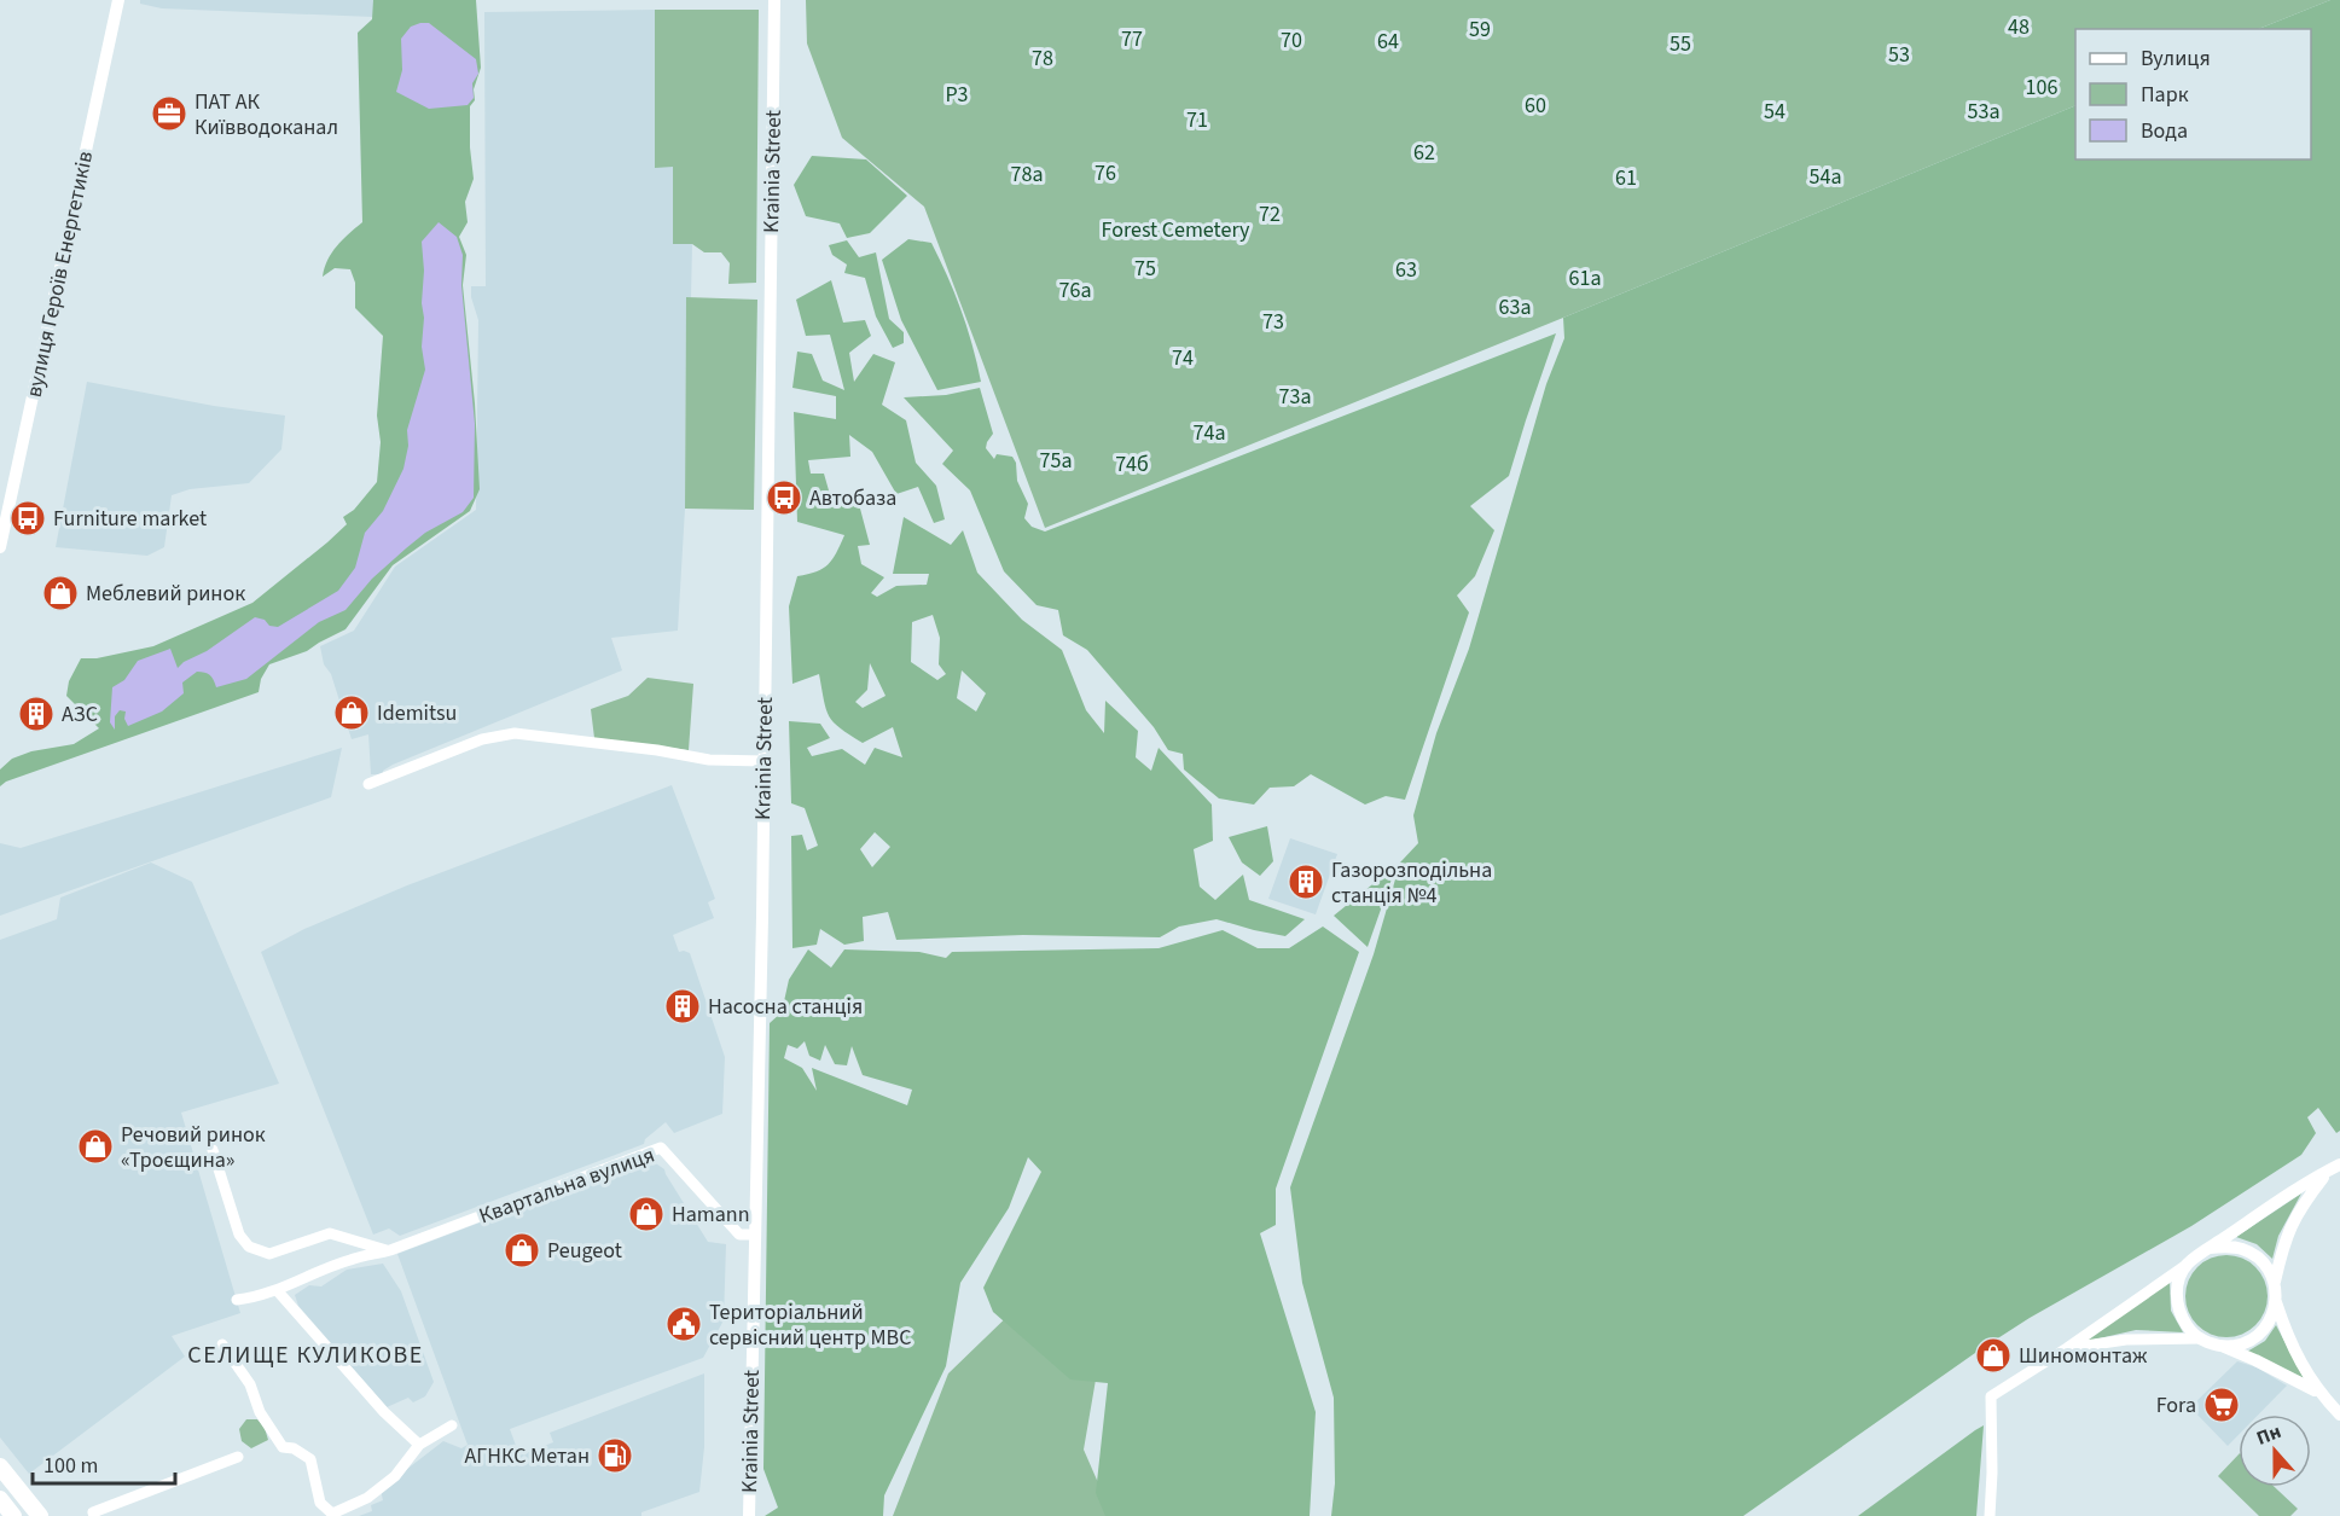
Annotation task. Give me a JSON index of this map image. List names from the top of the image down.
{
  "streets": {
    "street": ["Krainia Street", "вулиця Героїв Енергетиків", "Квартальна вулиця"]
  },
  "crossings": [
    ["Krainia Street", "Квартальна вулиця"]
  ],
  "districts": ["СЕЛИЩЕ КУЛИКОВЕ"],
  "parks": [
    "48",
    "59",
    "77",
    "70",
    "64",
    "55",
    "53",
    "78",
    "106",
    "Р3",
    "60",
    "54",
    "53а",
    "71",
    "62",
    "76",
    "78а",
    "54а",
    "61",
    "72",
    "Forest Cemetery",
    "75",
    "63",
    "61а",
    "76а",
    "63а",
    "73",
    "74",
    "73а",
    "74а",
    "75а",
    "74б"
  ],
  "places": {
    "office": ["ПАТ АК Київводоканал"],
    "bus stop": ["Автобаза", "Furniture market"],
    "shop": [
      "Меблевий ринок",
      "Idemitsu",
      "Речовий ринок «Троєщина»",
      "Hamann",
      "Peugeot",
      "Шиномонтаж"
    ],
    "building": ["АЗС", "Газорозподільна станція №4", "Насосна станція"],
    "public building": ["Територіальний сервісний центр МВС"],
    "supermarket": ["Fora"],
    "fuel station": ["АГНКС Метан"]
  },
  "legend": ["Вулиця", "Парк", "Вода"],
  "scale_bar": "100 m",
  "north": "top"
}
